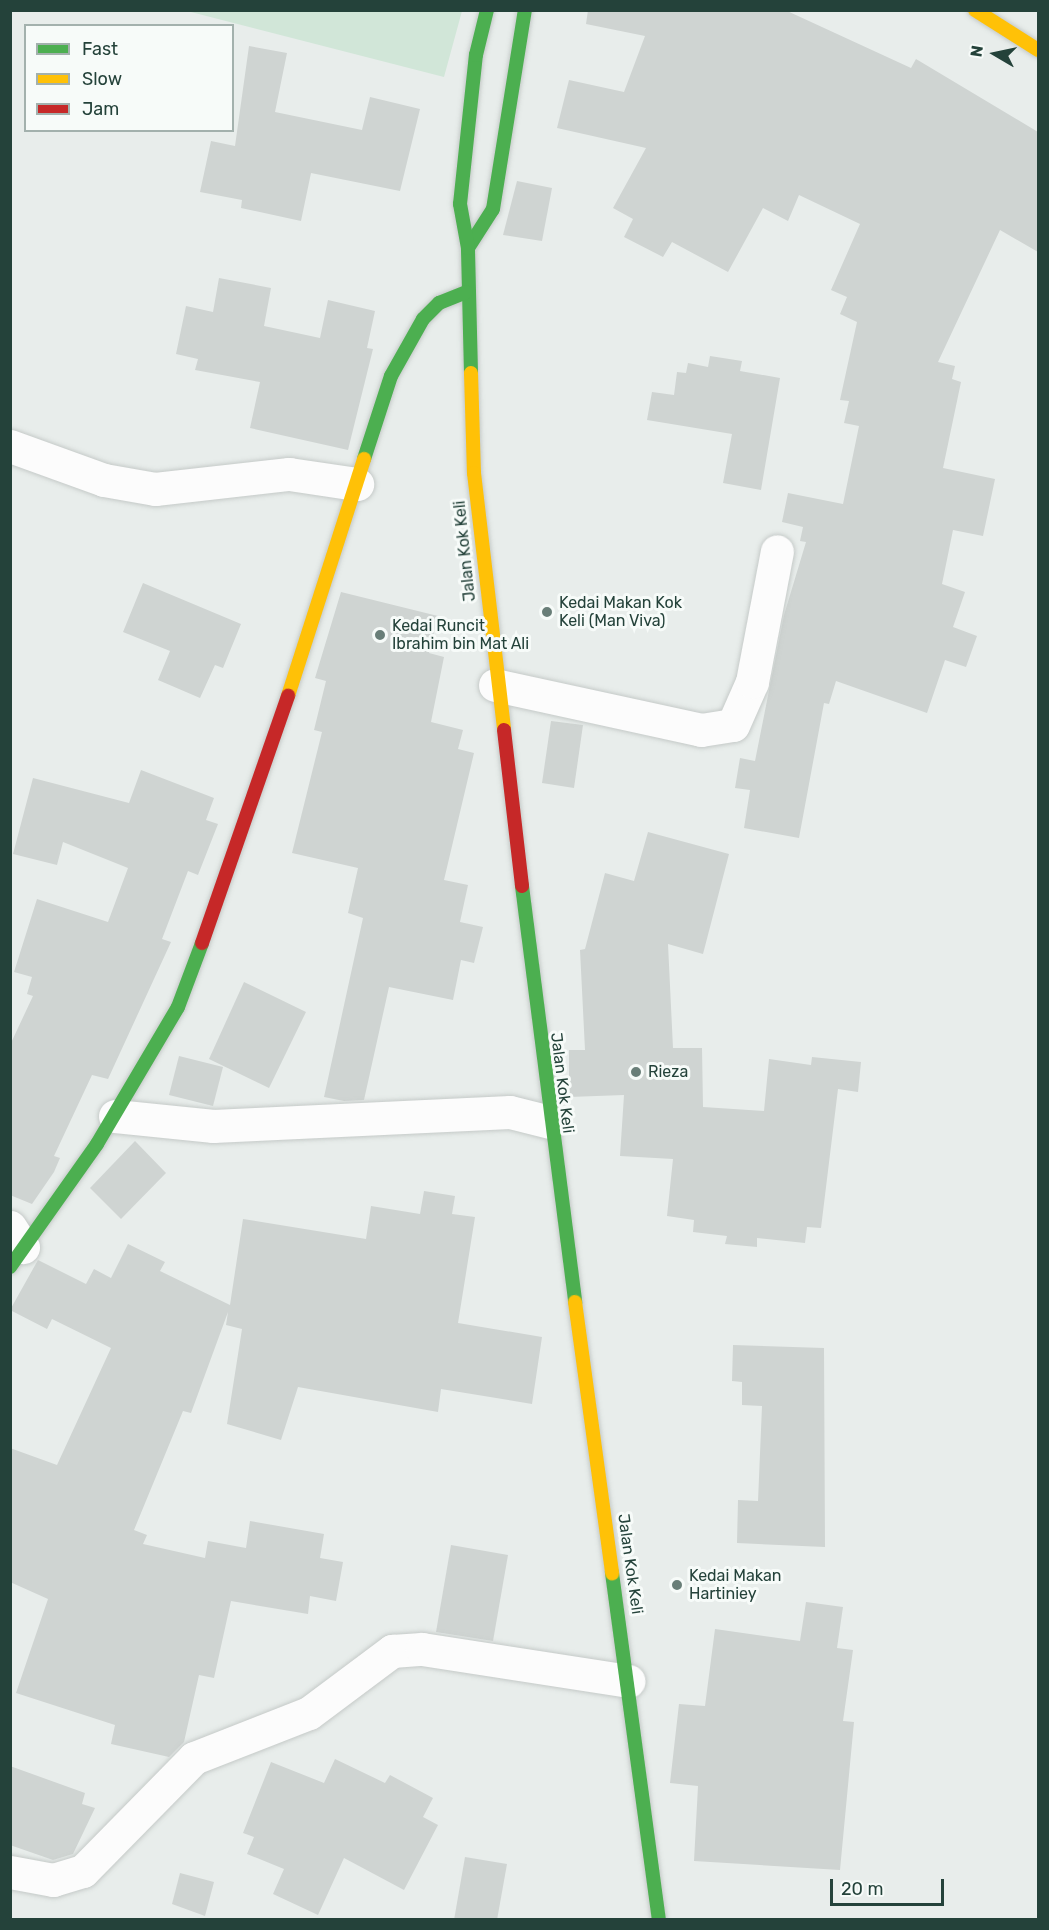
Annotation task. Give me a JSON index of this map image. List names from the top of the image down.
{
  "streets": {
    "street": ["Jalan Kok Keli"]
  },
  "places": [
    "Kedai Makan Kok Keli (Man Viva)",
    "Kedai Runcit Ibrahim bin Mat Ali",
    "Rieza",
    "Kedai Makan Hartiniey"
  ],
  "legend": ["Fast", "Slow", "Jam"],
  "scale_bar": "20 m",
  "north": "left"
}
